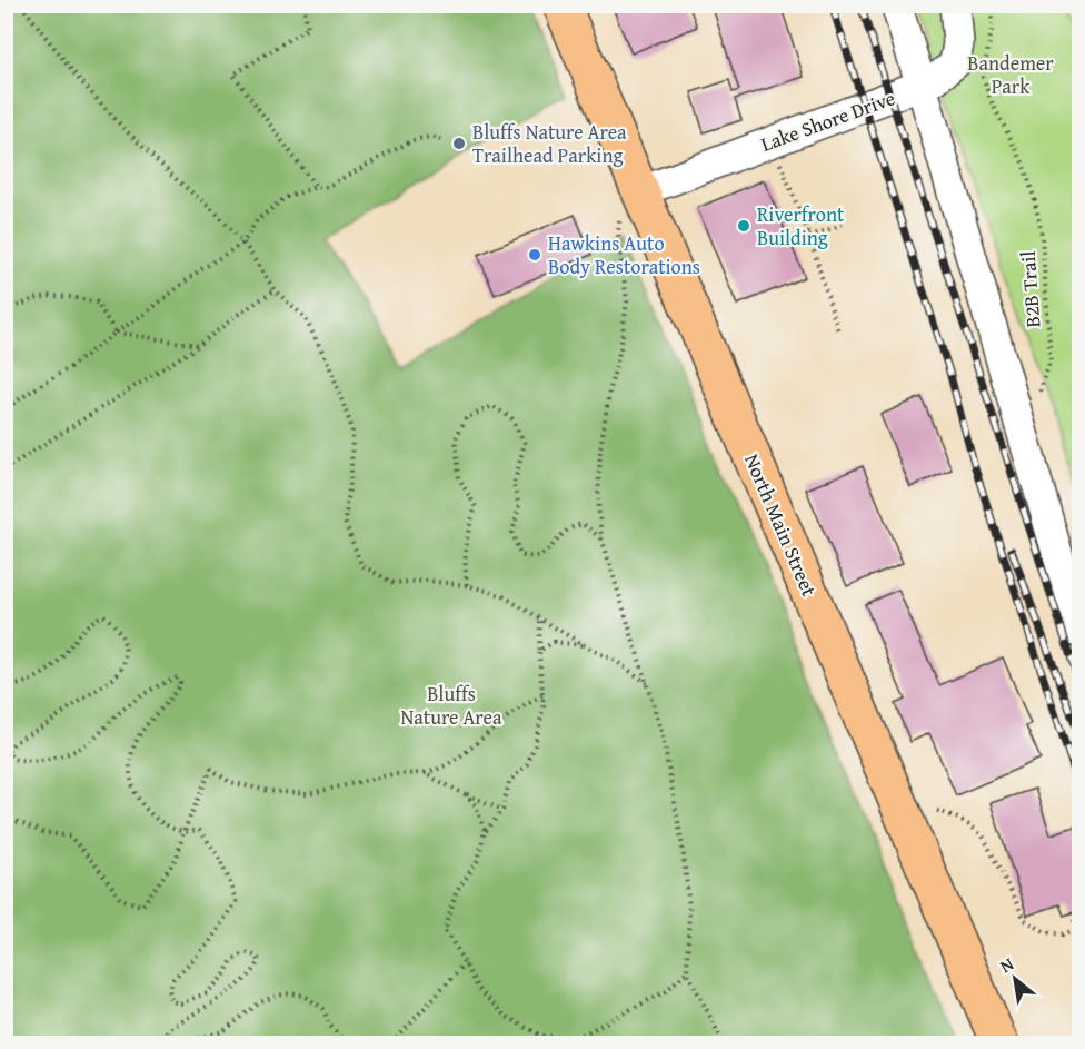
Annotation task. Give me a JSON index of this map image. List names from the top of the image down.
{
  "streets": {
    "main road": ["North Main Street"],
    "street": ["Lake Shore Drive"],
    "path": ["B2B Trail"]
  },
  "crossings": [
    ["Lake Shore Drive", "North Main Street"]
  ],
  "parks": ["Bandemer Park", "Bluffs Nature Area"],
  "places": ["Bluffs Nature Area Trailhead Parking", "Riverfront Building", "Hawkins Auto Body Restorations"],
  "north": "top left"
}
